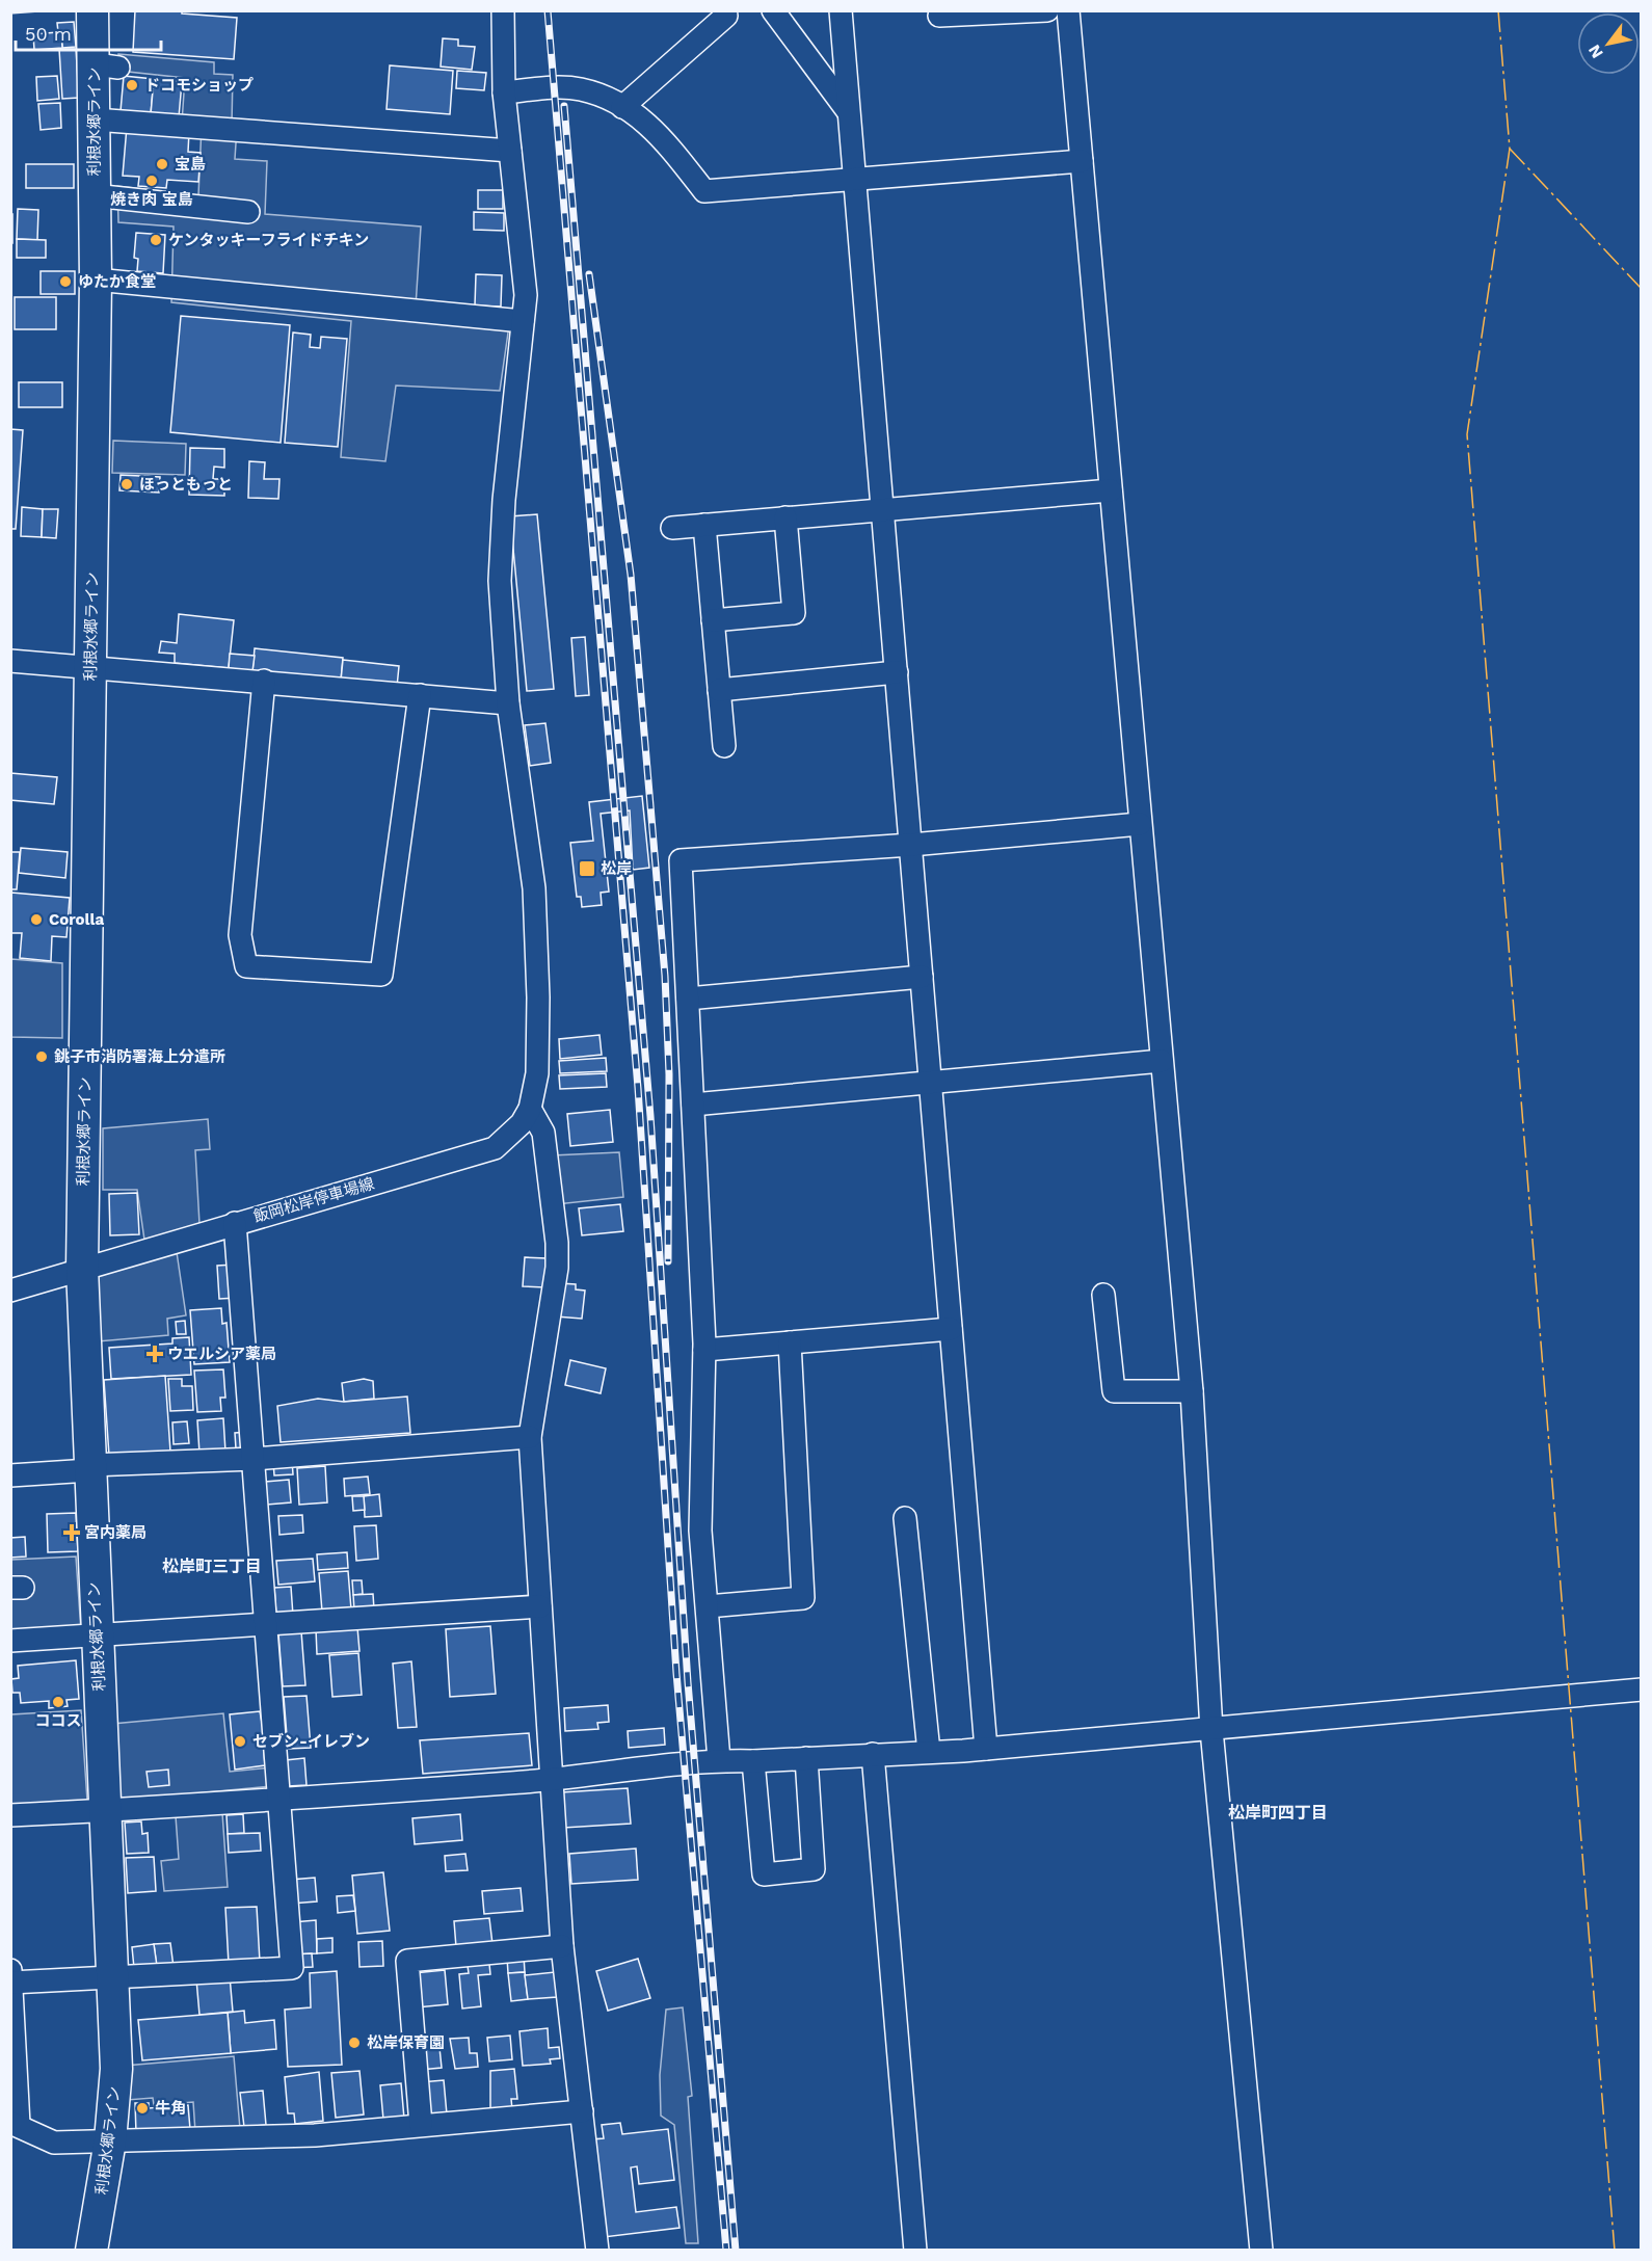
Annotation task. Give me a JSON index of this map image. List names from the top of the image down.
{
  "streets": {
    "highway": ["利根水郷ライン"],
    "street": ["飯岡松岸停車場線"]
  },
  "crossings": [
    ["利根水郷ライン", "飯岡松岸停車場線"]
  ],
  "districts": ["松岸町三丁目", "松岸町四丁目"],
  "places": {
    "other": [
      "ドコモショップ",
      "宝島",
      "焼き肉 宝島",
      "ケンタッキーフライドチキン",
      "ゆたか食堂",
      "ほっともっと",
      "Corolla",
      "銚子市消防署海上分遣所",
      "ココス",
      "セブン-イレブン",
      "松岸保育園",
      "牛角"
    ],
    "transit": ["松岸"],
    "health": ["ウエルシア薬局", "宮内薬局"]
  },
  "scale_bar": "50 m",
  "north": "bottom left"
}
